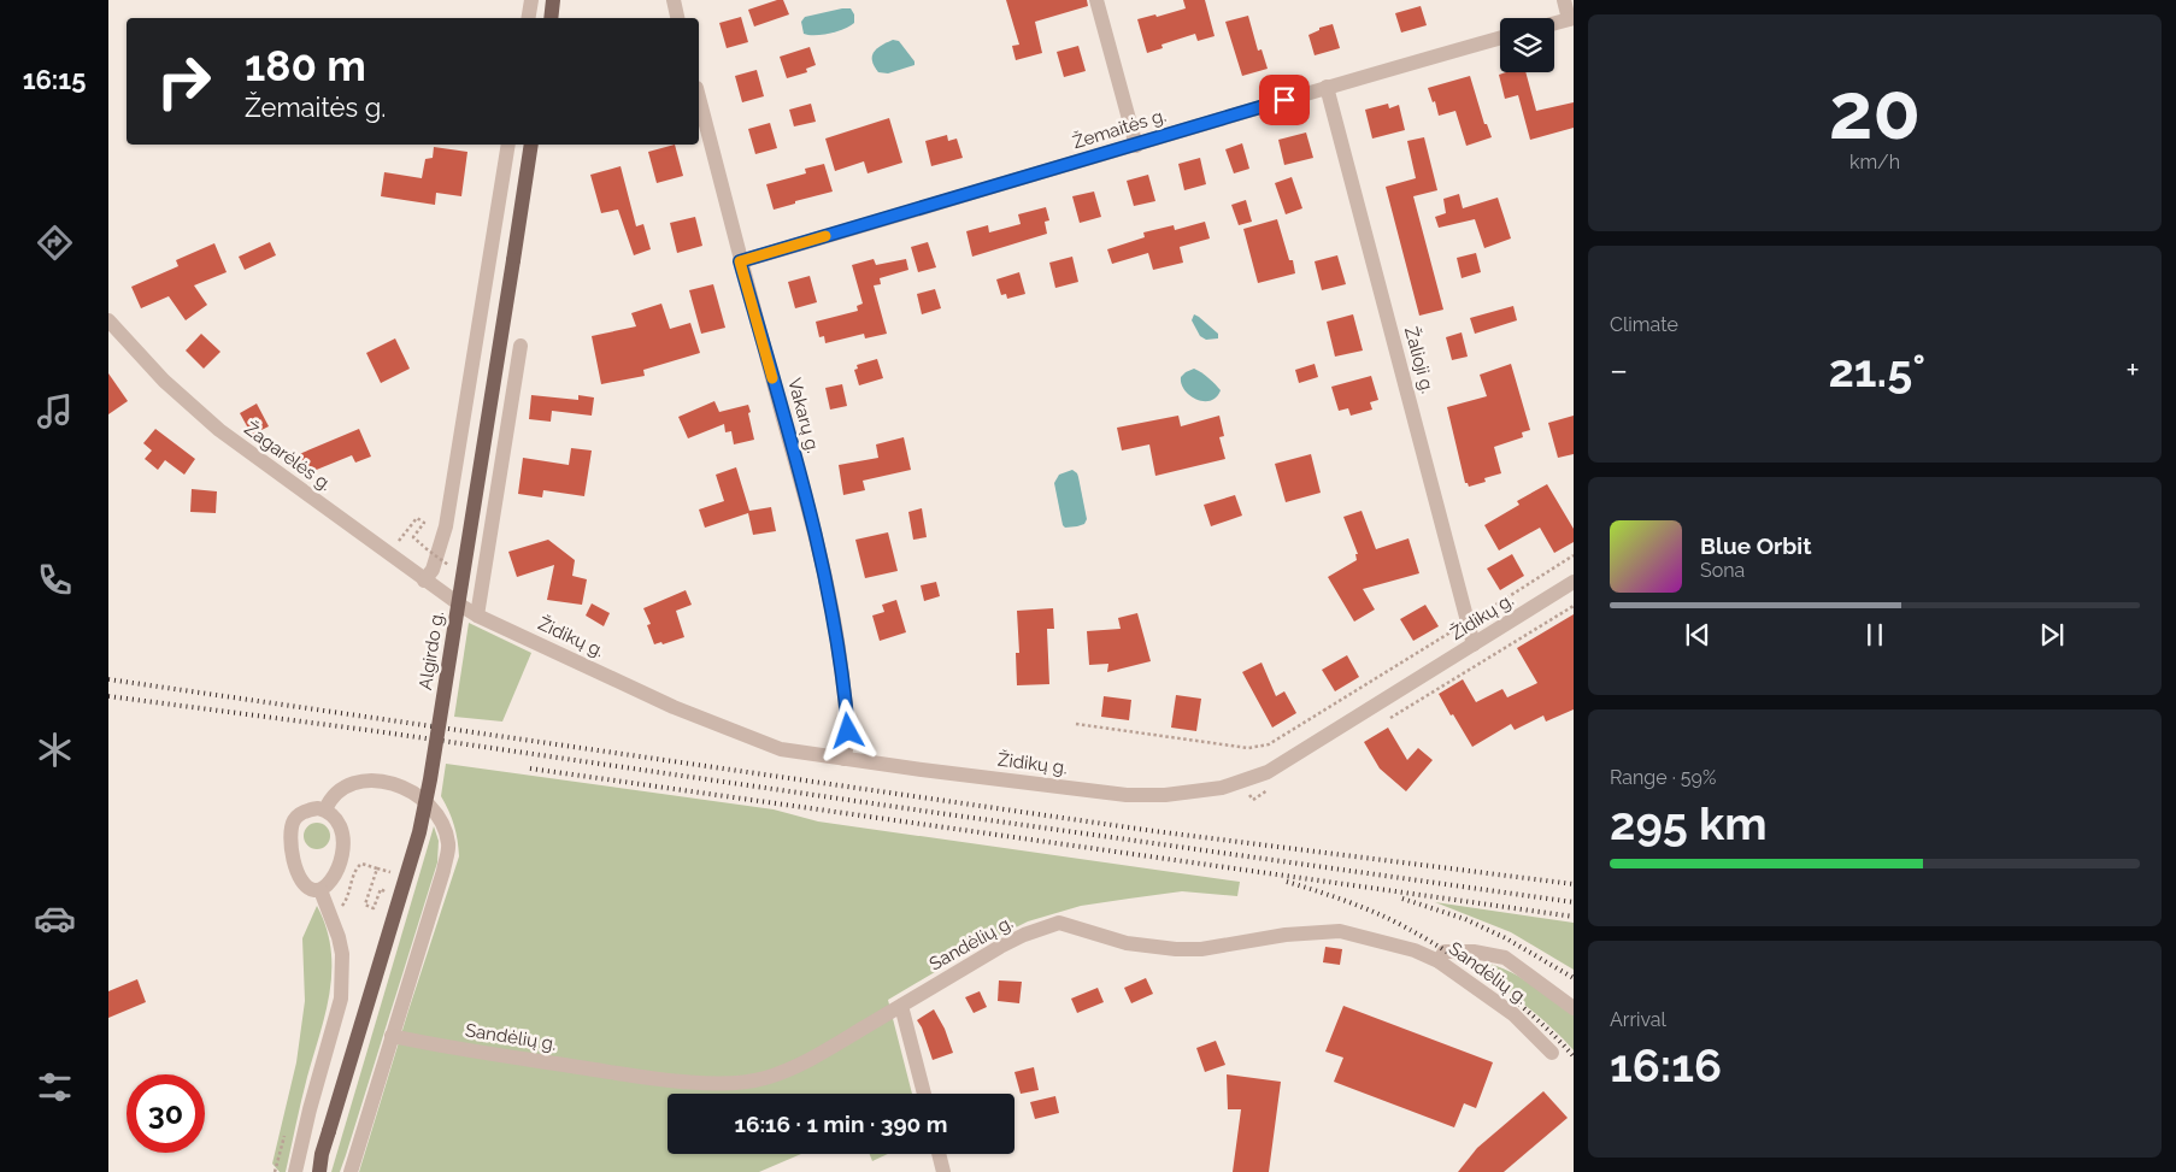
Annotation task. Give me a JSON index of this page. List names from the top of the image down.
{
  "streets": {
    "main road": ["Algirdo g."],
    "street": [
      "Žemaitės g.",
      "Žalioji g.",
      "Vakarų g.",
      "Žagarėlės g.",
      "Židikų g.",
      "Sandėlių g."
    ]
  },
  "crossings": [
    ["Žemaitės g.", "Žalioji g."],
    ["Žemaitės g.", "Vakarų g."],
    ["Žalioji g.", "Židikų g."],
    ["Vakarų g.", "Židikų g."],
    ["Žagarėlės g.", "Židikų g."]
  ],
  "page": {
    "tabs": "16:15",
    "tile": [
      ["20", "km/h"],
      "Climate",
      ["Range · 59%", "295 km"],
      ["Arrival", "16:16"]
    ],
    "turn": ["180 m", "Žemaitės g."],
    "heat": ["−", "21.5°", "+"],
    "song": ["Blue Orbit", "Sona"],
    "limit": "30",
    "trip": "16:16 · 1 min · 390 m"
  }
}
